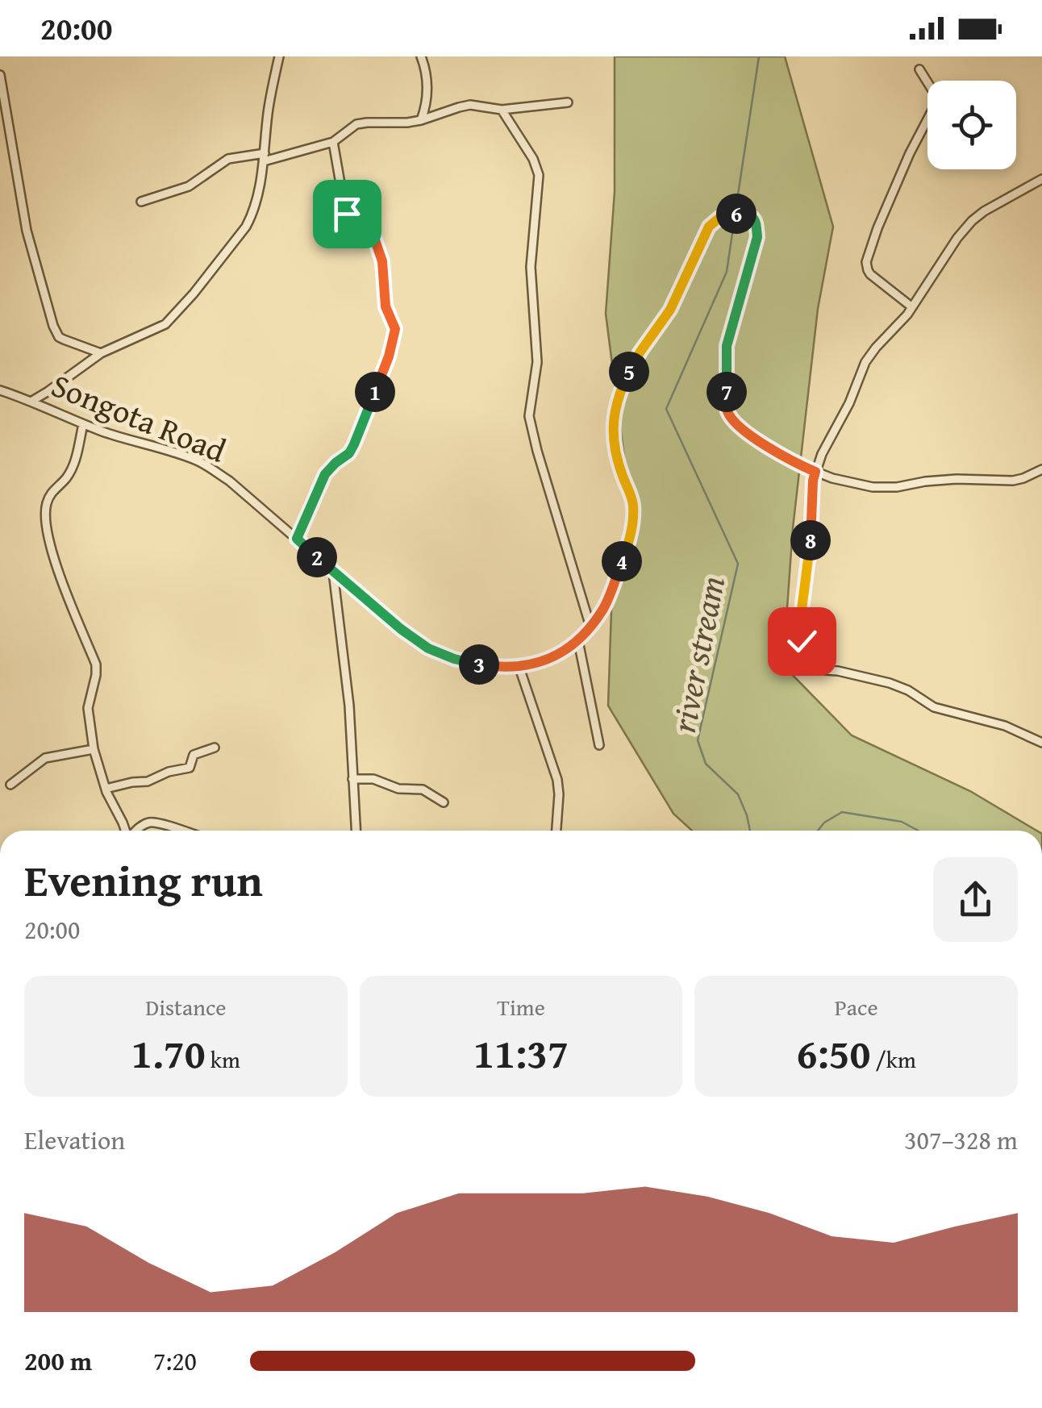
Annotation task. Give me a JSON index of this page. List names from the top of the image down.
{
  "streets": {
    "street": ["Songota Road"]
  },
  "water": ["river stream"],
  "page": {
    "status": "20:00",
    "pins": [
      "6",
      "5",
      "1",
      "7",
      "8",
      "2",
      "4",
      "3"
    ],
    "heading": ["Evening run", "20:00"],
    "stats": [
      ["Distance", "1.70 km"],
      ["Time", "11:37"],
      ["Pace", "6:50 /km"]
    ],
    "chart": ["Elevation", "307–328 m"],
    "list": [
      {
        "name": "200 m",
        "note": "7:20"
      }
    ]
  }
}
